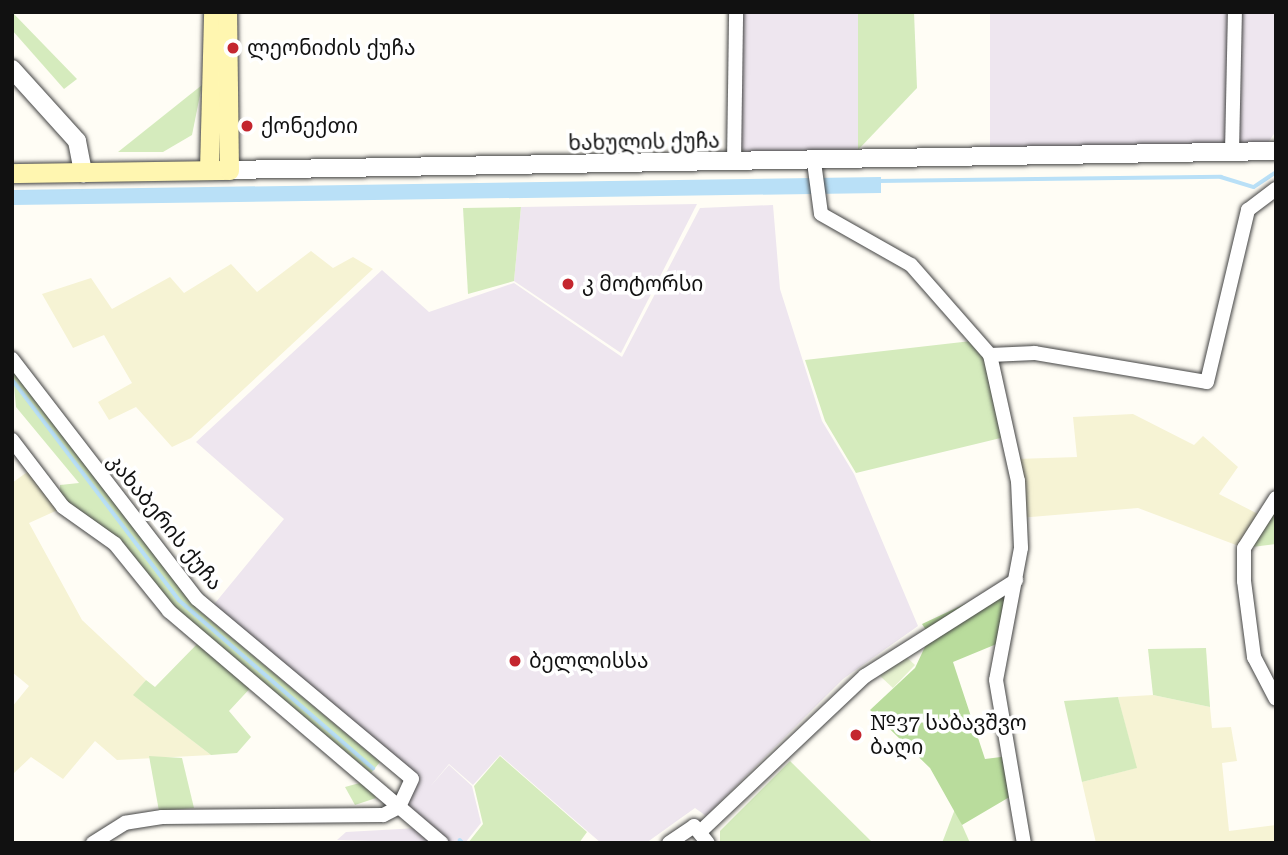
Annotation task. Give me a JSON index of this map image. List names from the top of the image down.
{
  "streets": {
    "main road": ["ხახულის ქუჩა"],
    "street": ["კახაბერის ქუჩა"]
  },
  "places": [
    "ლეონიძის ქუჩა",
    "ქონექთი",
    "კ მოტორსი",
    "ბელლისსა",
    "№37 საბავშვო ბაღი"
  ]
}
